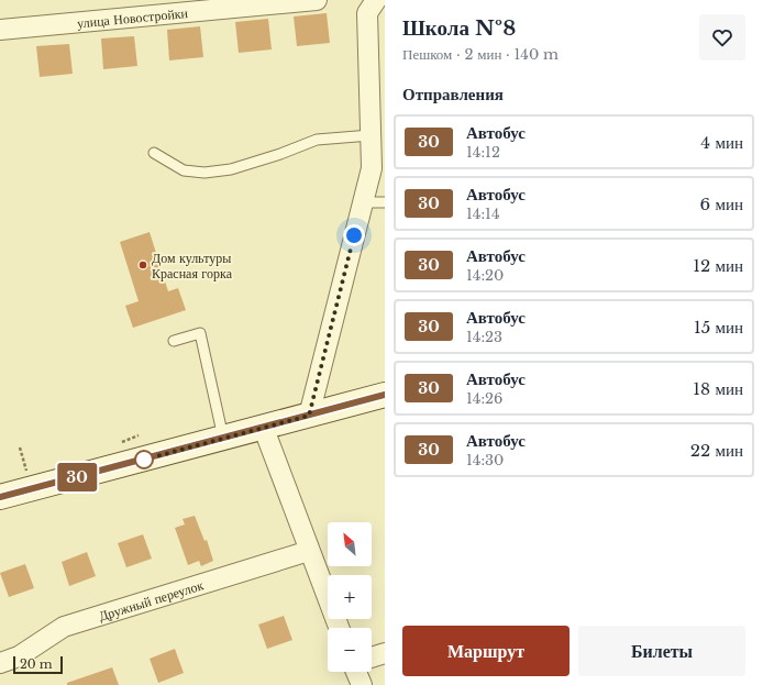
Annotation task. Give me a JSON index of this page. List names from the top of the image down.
{
  "streets": {
    "street": ["улица Новостройки", "Дружный переулок"]
  },
  "places": ["Дом культуры Красная горка"],
  "lines": ["bus line 30"],
  "scale_bar": "20 m",
  "north": "top left",
  "page": {
    "on_map": "30",
    "heading": [
      ["Школа №8", "Пешком · 2 мин · 140 m"],
      "Отправления"
    ],
    "list": [
      {
        "mark": "30",
        "name": "Автобус",
        "note": "14:12",
        "value": "4 мин"
      },
      {
        "mark": "30",
        "name": "Автобус",
        "note": "14:14",
        "value": "6 мин"
      },
      {
        "mark": "30",
        "name": "Автобус",
        "note": "14:20",
        "value": "12 мин"
      },
      {
        "mark": "30",
        "name": "Автобус",
        "note": "14:23",
        "value": "15 мин"
      },
      {
        "mark": "30",
        "name": "Автобус",
        "note": "14:26",
        "value": "18 мин"
      },
      {
        "mark": "30",
        "name": "Автобус",
        "note": "14:30",
        "value": "22 мин"
      }
    ],
    "map_buttons": ["+", "−"],
    "buttons": ["Маршрут", "Билеты"],
    "scale": "20 m"
  }
}
